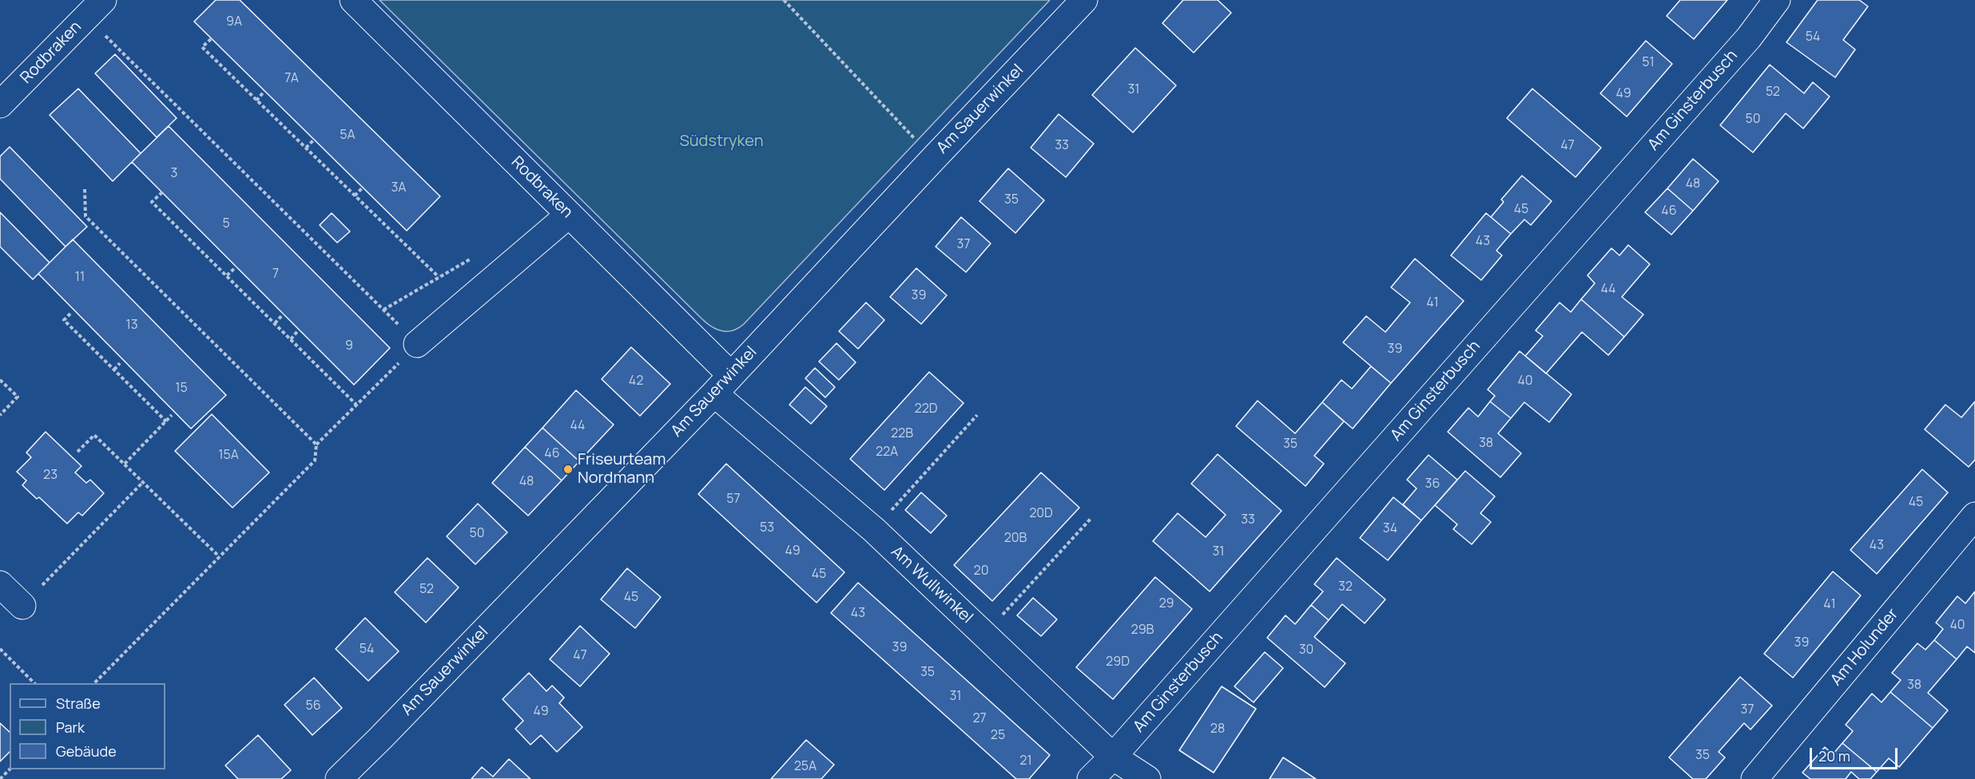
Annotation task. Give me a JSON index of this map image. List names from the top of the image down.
{
  "streets": {
    "street": [
      "Rodbraken",
      "Am Ginsterbusch",
      "Am Sauerwinkel",
      "Am Wullwinkel",
      "Am Holunder"
    ]
  },
  "crossings": [
    ["Rodbraken", "Am Sauerwinkel"],
    ["Rodbraken", "Am Wullwinkel"],
    ["Am Ginsterbusch", "Am Wullwinkel"],
    ["Am Sauerwinkel", "Am Wullwinkel"]
  ],
  "parks": ["Südstryken"],
  "places": ["Friseurteam Nordmann"],
  "house_numbers": [
    "9A",
    "54",
    "51",
    "7A",
    "31",
    "52",
    "49",
    "50",
    "5A",
    "33",
    "47",
    "3",
    "48",
    "3A",
    "35",
    "45",
    "46",
    "5",
    "43",
    "37",
    "7",
    "11",
    "44",
    "39",
    "41",
    "13",
    "9",
    "39",
    "42",
    "40",
    "15",
    "22D",
    "44",
    "22B",
    "38",
    "35",
    "22A",
    "46",
    "15A",
    "23",
    "48",
    "36",
    "57",
    "45",
    "20D",
    "33",
    "53",
    "34",
    "50",
    "20B",
    "43",
    "49",
    "31",
    "20",
    "45",
    "32",
    "52",
    "45",
    "29",
    "41",
    "43",
    "40",
    "29B",
    "39",
    "39",
    "54",
    "30",
    "47",
    "29D",
    "35",
    "38",
    "31",
    "56",
    "37",
    "49",
    "27",
    "28",
    "25",
    "35",
    "21",
    "25A"
  ],
  "legend": ["Straße", "Park", "Gebäude"],
  "scale_bar": "20 m"
}
